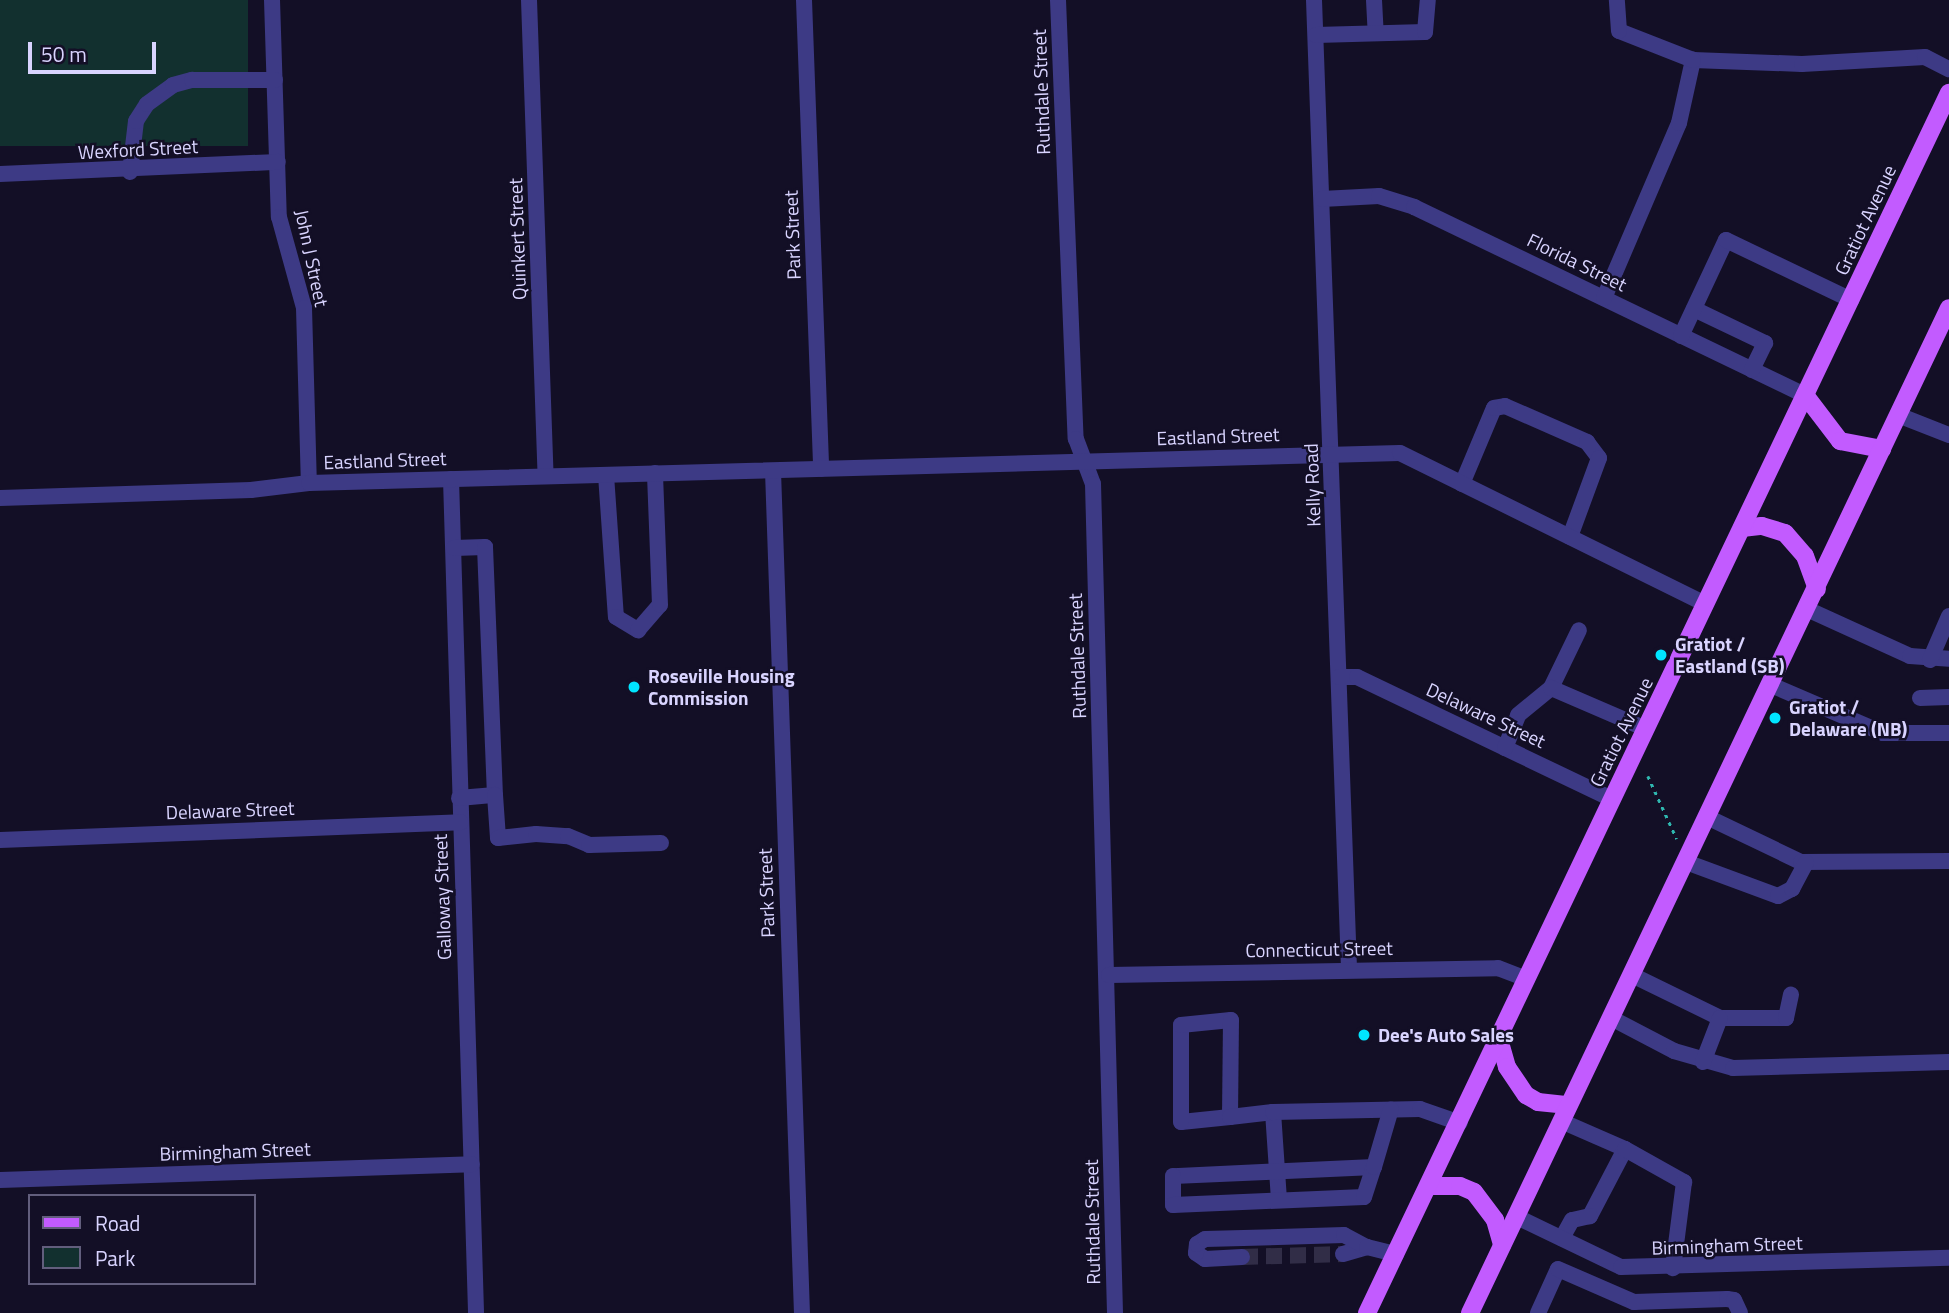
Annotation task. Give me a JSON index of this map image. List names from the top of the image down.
{
  "streets": {
    "main road": ["Gratiot Avenue"],
    "street": [
      "Ruthdale Street",
      "Wexford Street",
      "Park Street",
      "Quinkert Street",
      "John J Street",
      "Florida Street",
      "Eastland Street",
      "Kelly Road",
      "Delaware Street",
      "Galloway Street",
      "Connecticut Street",
      "Birmingham Street"
    ]
  },
  "crossings": [
    ["Ruthdale Street", "Eastland Street"],
    ["Ruthdale Street", "Connecticut Street"],
    ["Wexford Street", "John J Street"],
    ["Gratiot Avenue", "Florida Street"],
    ["Gratiot Avenue", "Eastland Street"],
    ["Gratiot Avenue", "Delaware Street"],
    ["Gratiot Avenue", "Connecticut Street"],
    ["Park Street", "Eastland Street"],
    ["Quinkert Street", "Eastland Street"],
    ["John J Street", "Eastland Street"],
    ["Florida Street", "Kelly Road"],
    ["Eastland Street", "Kelly Road"],
    ["Eastland Street", "Galloway Street"],
    ["Kelly Road", "Delaware Street"],
    ["Kelly Road", "Connecticut Street"],
    ["Delaware Street", "Galloway Street"],
    ["Galloway Street", "Birmingham Street"]
  ],
  "places": [
    "Gratiot / Eastland (SB)",
    "Roseville Housing Commission",
    "Gratiot / Delaware (NB)",
    "Dee's Auto Sales"
  ],
  "legend": ["Road", "Park"],
  "scale_bar": "50 m"
}
